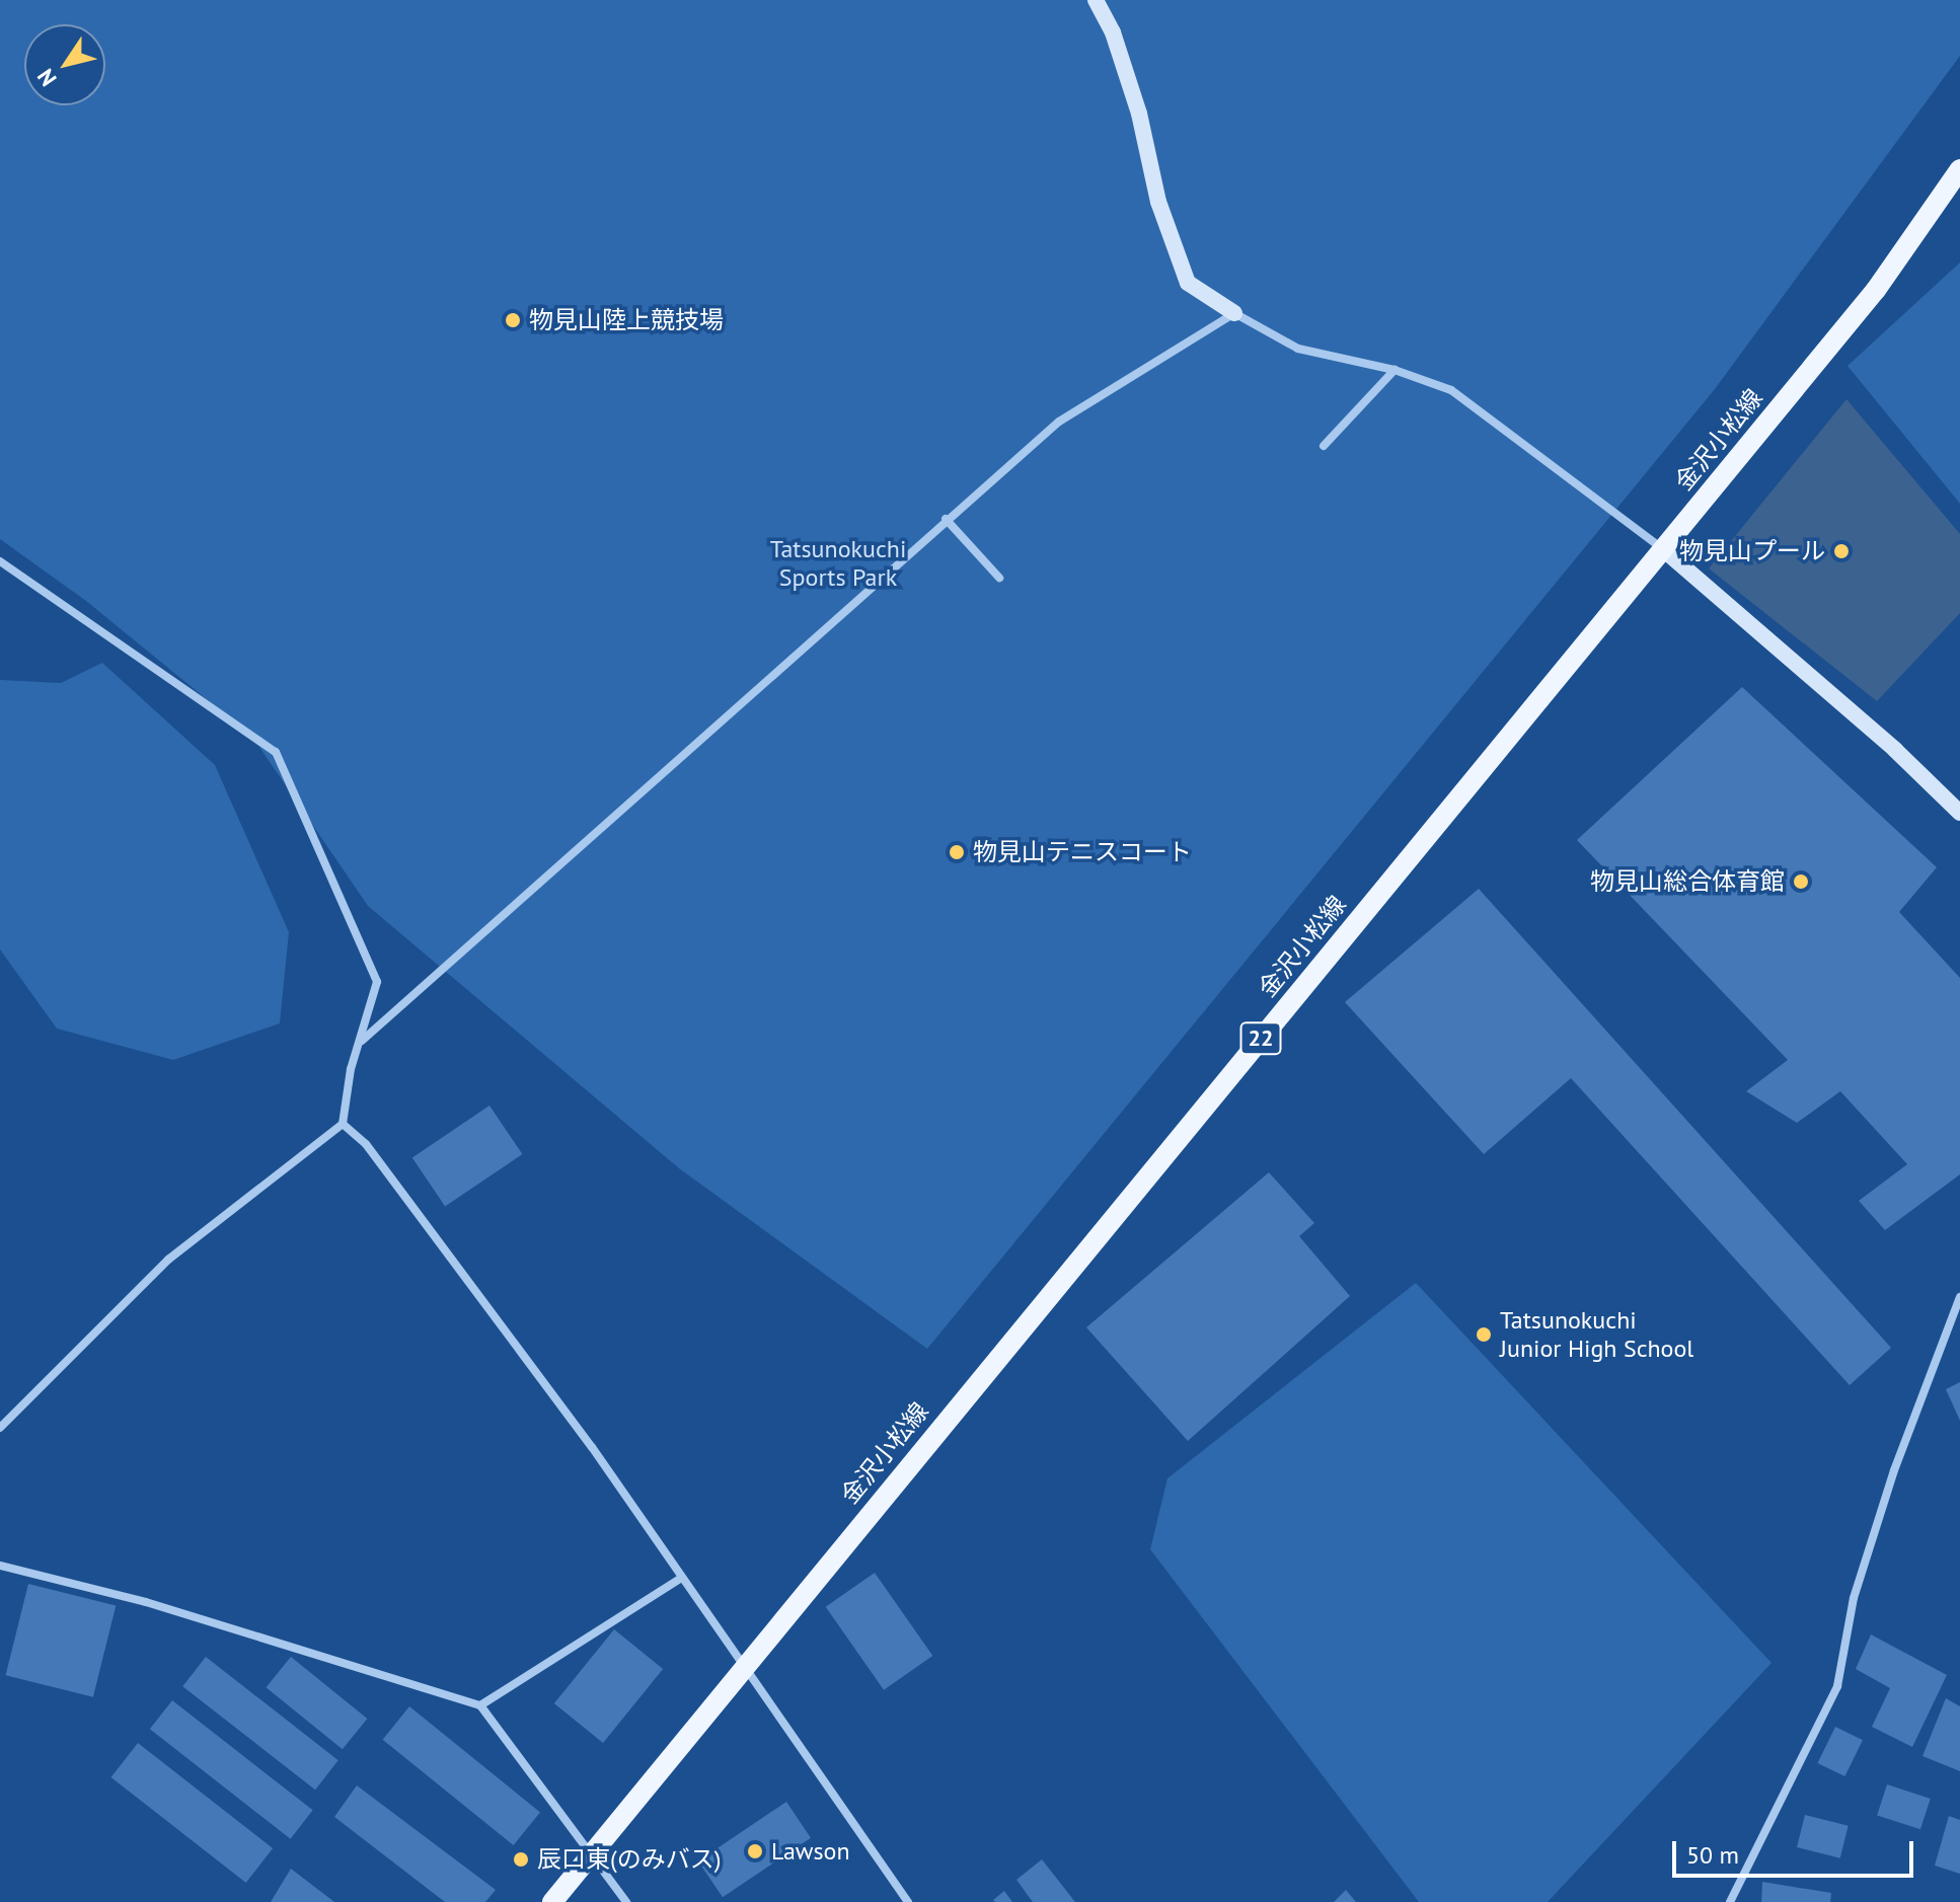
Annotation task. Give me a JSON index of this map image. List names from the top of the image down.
{
  "streets": {
    "main road": ["金沢小松線", "22"]
  },
  "parks": ["Tatsunokuchi Sports Park"],
  "places": [
    "物見山陸上競技場",
    "物見山プール",
    "物見山テニスコート",
    "物見山総合体育館",
    "Tatsunokuchi Junior High School",
    "Lawson",
    "辰口東(のみバス)"
  ],
  "scale_bar": "50 m",
  "north": "bottom left"
}
